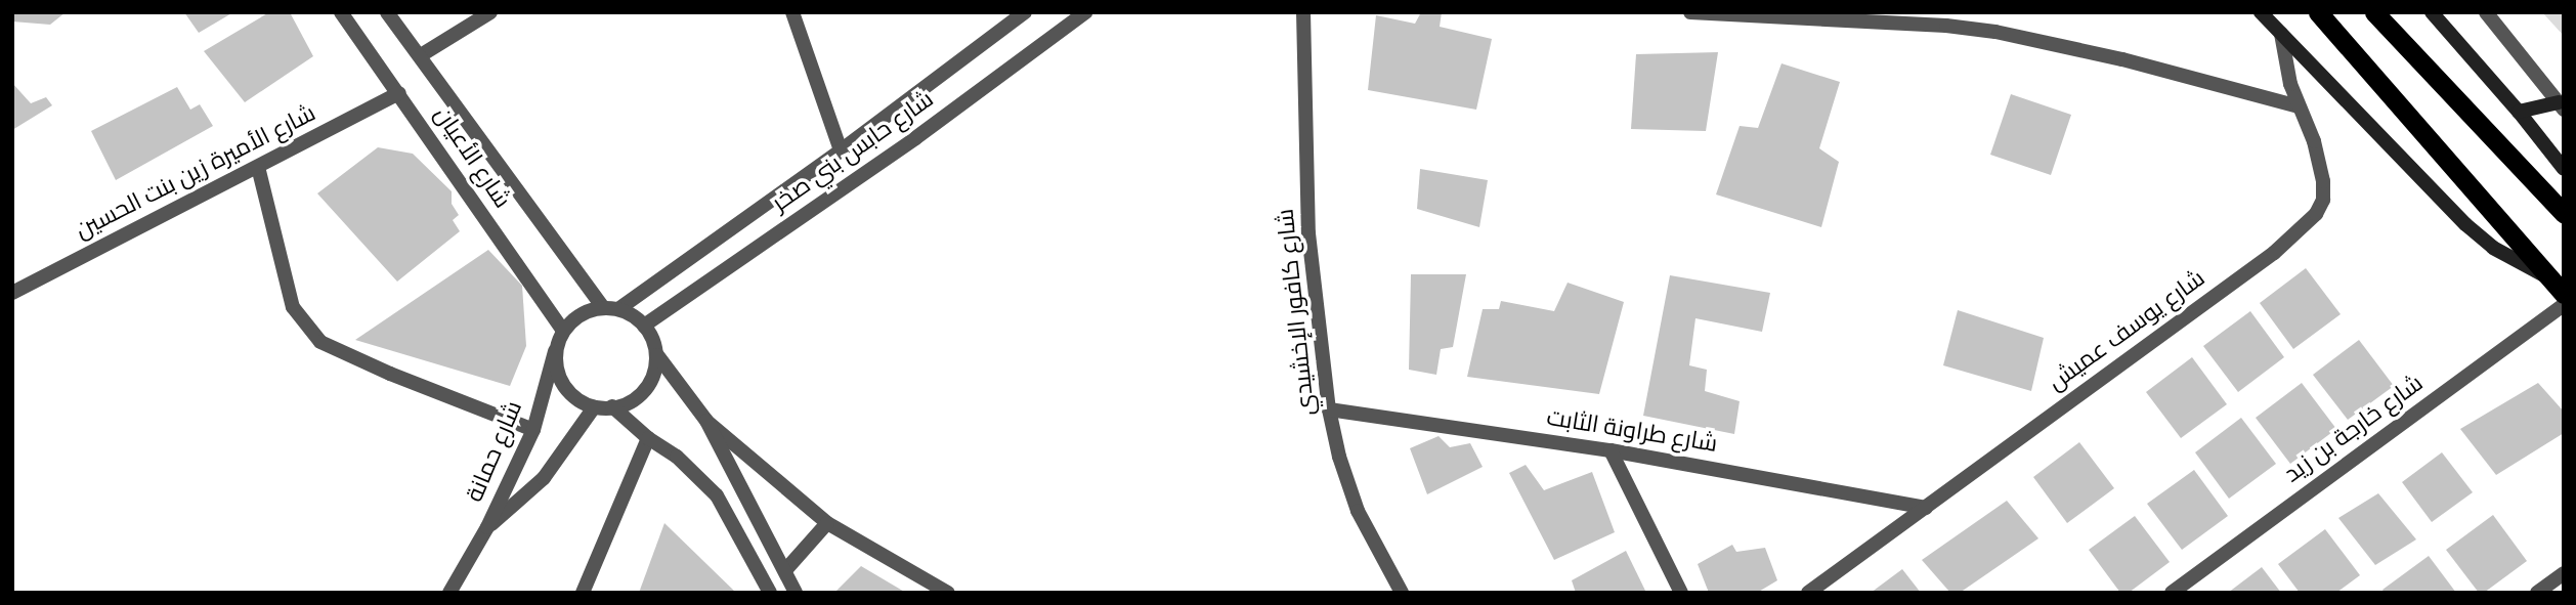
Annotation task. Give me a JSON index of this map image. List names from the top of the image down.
{
  "streets": {
    "street": [
      "شارع حابس بني صخر",
      "شارع الأعيان",
      "شارع الأميرة زين بنت الحسين",
      "شارع كافور الإخشيدي",
      "شارع يوسف عميش",
      "شارع خارجة بن زيد",
      "شارع طراونة الثابت",
      "شارع حمانة"
    ]
  },
  "crossings": [
    ["شارع حابس بني صخر", "شارع الأعيان"],
    ["شارع حابس بني صخر", "شارع حمانة"],
    ["شارع الأعيان", "شارع الأميرة زين بنت الحسين"],
    ["شارع الأعيان", "شارع حمانة"],
    ["شارع كافور الإخشيدي", "شارع طراونة الثابت"],
    ["شارع يوسف عميش", "شارع طراونة الثابت"]
  ]
}
